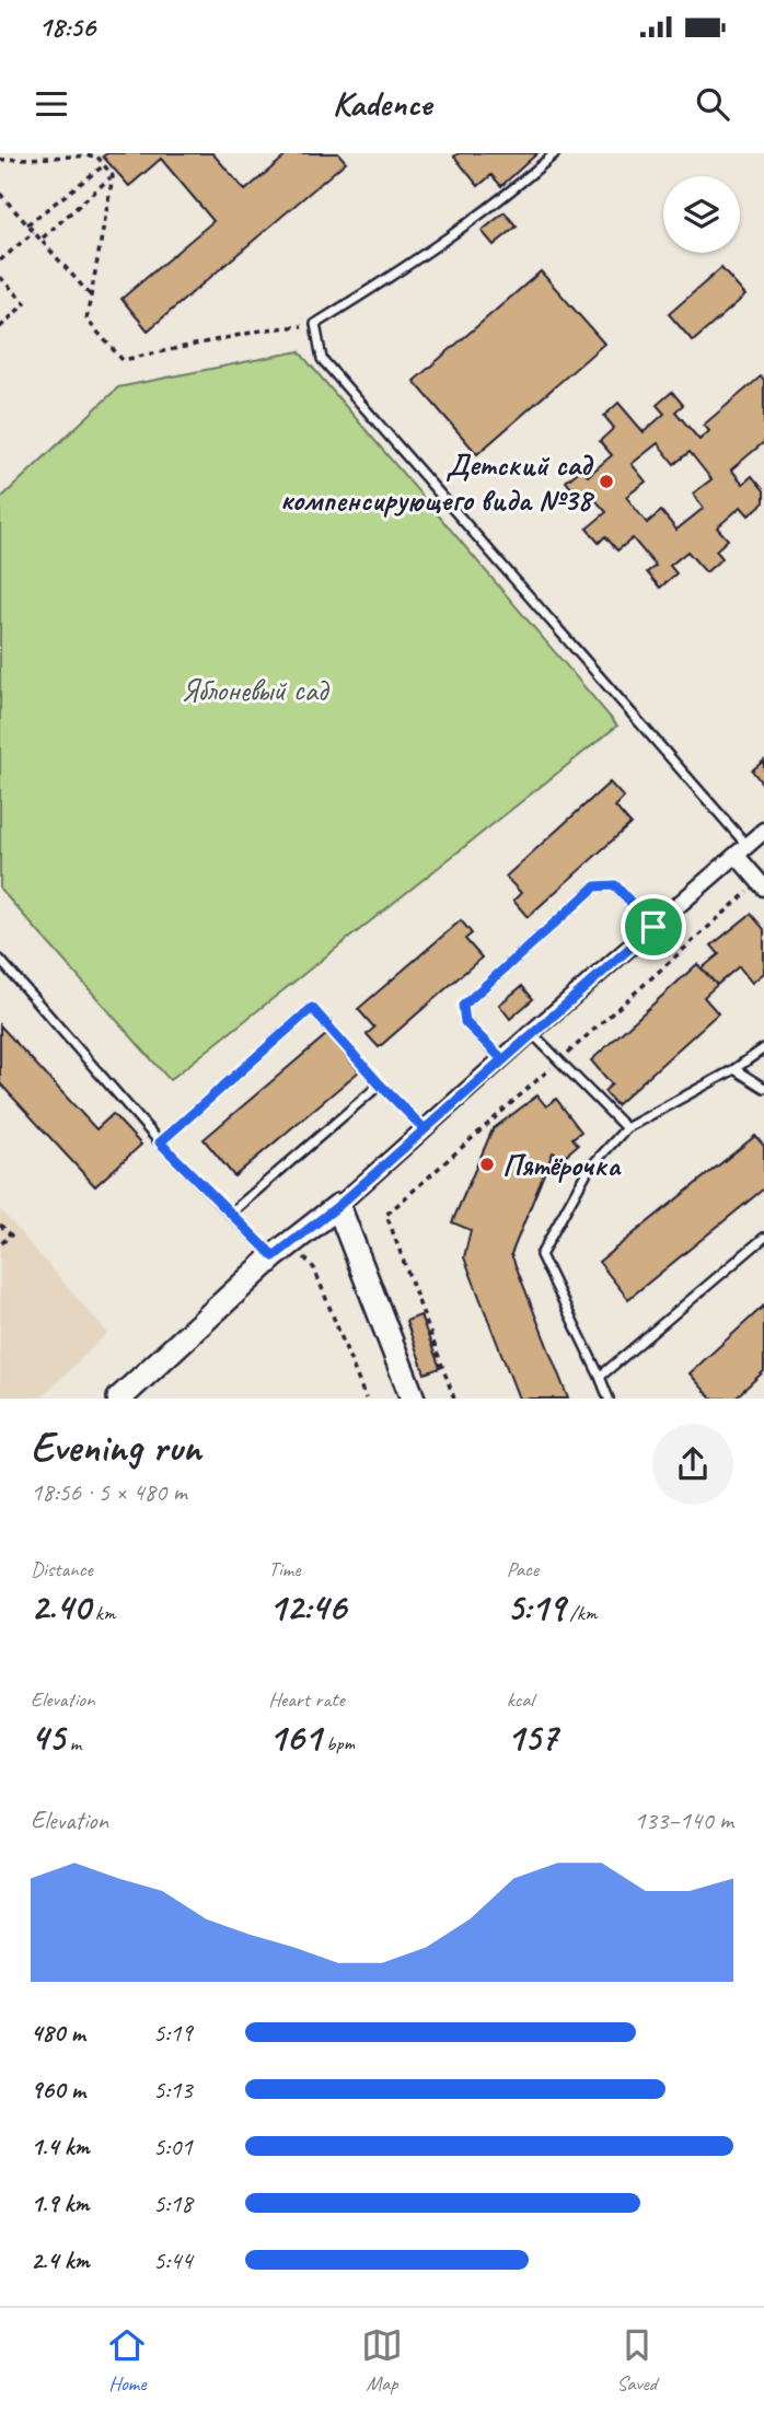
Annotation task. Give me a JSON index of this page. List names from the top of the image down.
{
  "parks": ["Яблоневый сад"],
  "places": ["Детский сад компенсирующего вида №38", "Пятёрочка"],
  "page": {
    "status": "18:56",
    "header": "Kadence",
    "heading": ["Evening run", "18:56 · 5 × 480 m"],
    "stats": [
      ["Distance", "2.40 km"],
      ["Time", "12:46"],
      ["Pace", "5:19 /km"],
      ["Elevation", "45 m"],
      ["Heart rate", "161 bpm"],
      ["kcal", "157"]
    ],
    "chart": ["Elevation", "133–140 m"],
    "list": [
      {
        "name": "480 m",
        "note": "5:19"
      },
      {
        "name": "960 m",
        "note": "5:13"
      },
      {
        "name": "1.4 km",
        "note": "5:01"
      },
      {
        "name": "1.9 km",
        "note": "5:18"
      },
      {
        "name": "2.4 km",
        "note": "5:44"
      }
    ],
    "tabs": ["Home", "Map", "Saved"]
  }
}
